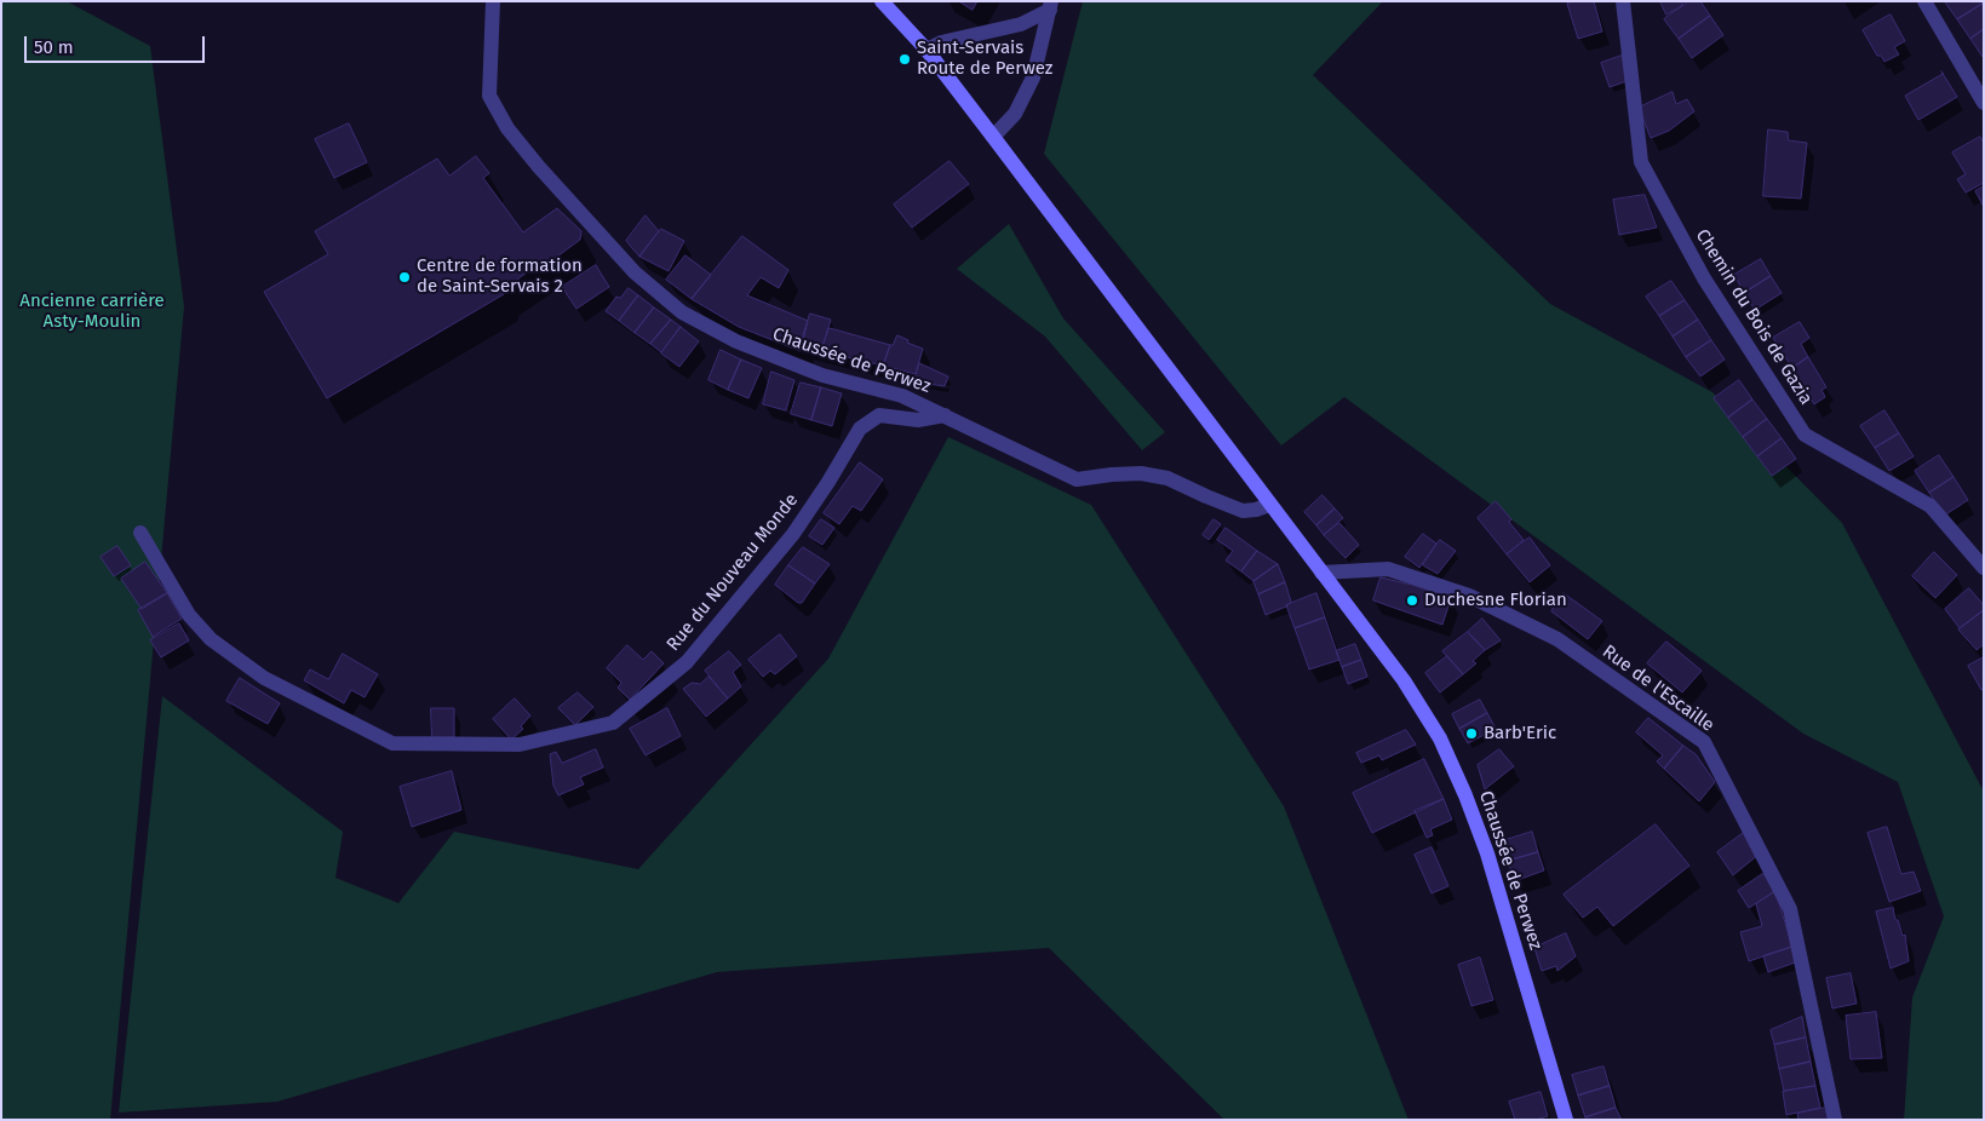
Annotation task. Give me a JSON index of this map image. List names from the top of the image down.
{
  "streets": {
    "main road": ["Chaussée de Perwez"],
    "street": ["Chemin du Bois de Gazia", "Rue du Nouveau Monde", "Rue de l'Escaille"]
  },
  "crossings": [
    ["Chaussée de Perwez", "Rue du Nouveau Monde"],
    ["Chaussée de Perwez", "Rue de l'Escaille"]
  ],
  "parks": ["Ancienne carrière Asty-Moulin"],
  "places": [
    "Saint-Servais Route de Perwez",
    "Centre de formation de Saint-Servais 2",
    "Duchesne Florian",
    "Barb'Eric"
  ],
  "scale_bar": "50 m"
}
